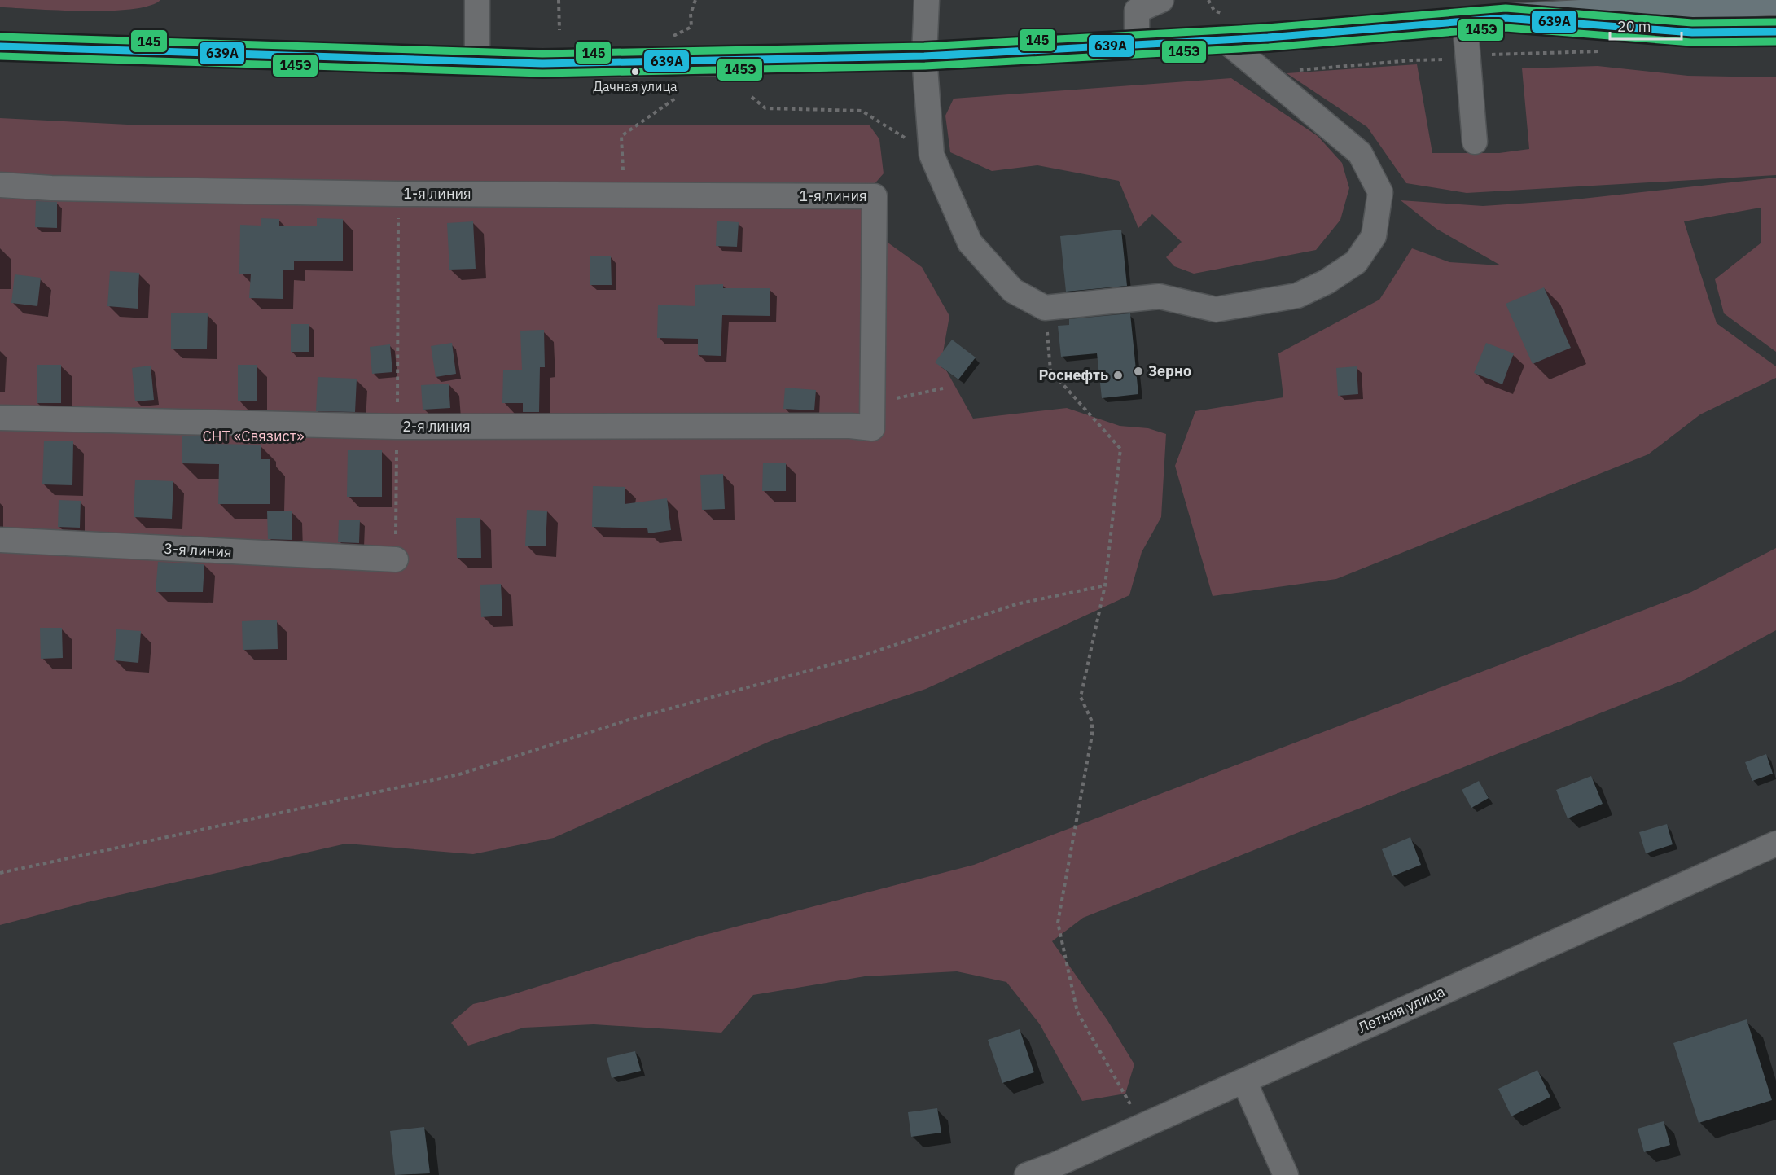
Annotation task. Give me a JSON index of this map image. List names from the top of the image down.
{
  "streets": {
    "street": [
      "1-я линия",
      "2-я линия",
      "3-я линия",
      "Летняя улица"
    ]
  },
  "crossings": [
    ["1-я линия", "2-я линия"]
  ],
  "parks": ["СНТ «Связист»"],
  "places": ["Дачная улица", "Зерно", "Роснефть"],
  "lines": ["transit line 145", "transit line 639А", "transit line 145Э"],
  "scale_bar": "20 m"
}
